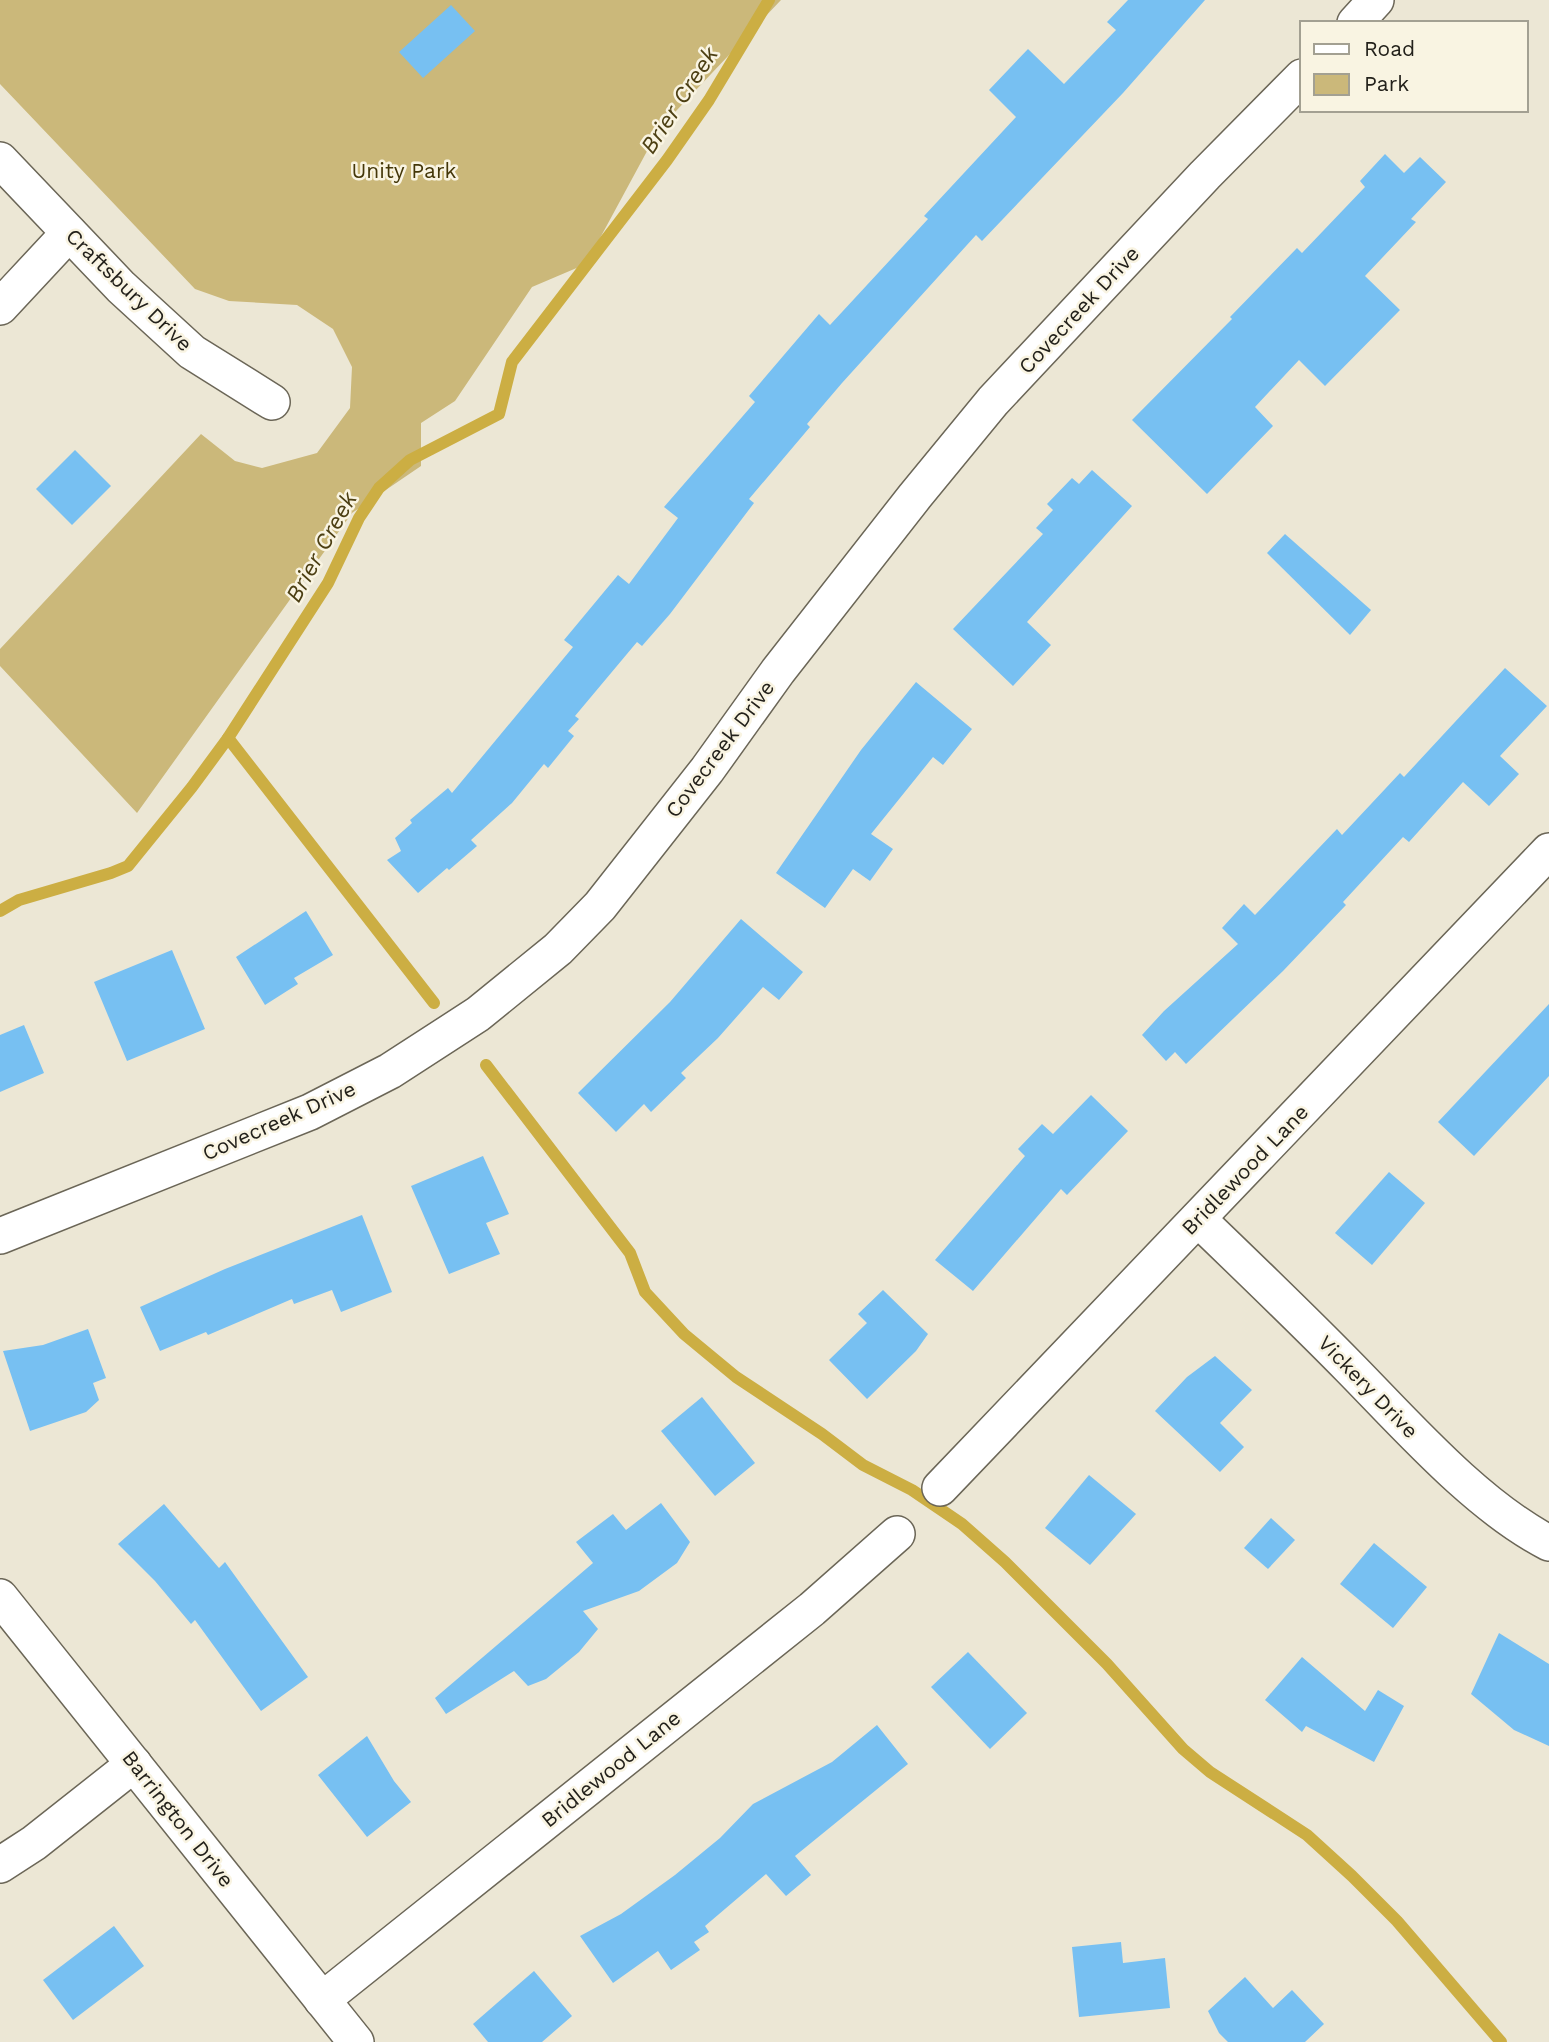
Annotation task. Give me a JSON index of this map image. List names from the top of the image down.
{
  "streets": {
    "street": [
      "Craftsbury Drive",
      "Covecreek Drive",
      "Bridlewood Lane",
      "Vickery Drive",
      "Barrington Drive"
    ]
  },
  "crossings": [
    ["Bridlewood Lane", "Vickery Drive"],
    ["Bridlewood Lane", "Barrington Drive"]
  ],
  "water": ["Brier Creek"],
  "parks": ["Unity Park"],
  "legend": ["Road", "Park"]
}
